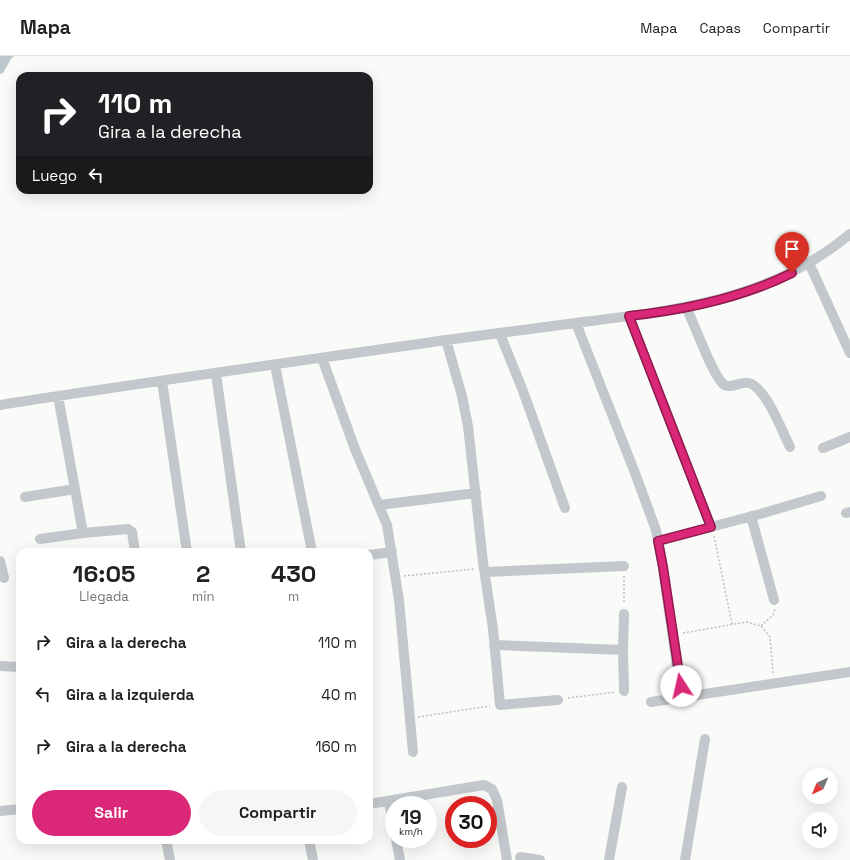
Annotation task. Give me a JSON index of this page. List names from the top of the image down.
{
  "north": "bottom left",
  "page": {
    "header": "Mapa",
    "nav": ["Mapa", "Capas", "Compartir"],
    "turn": ["110 m", "Gira a la derecha"],
    "then": "Luego",
    "eta": [
      "16:05",
      "Llegada",
      "2",
      "min",
      "430",
      "m"
    ],
    "list": [
      {
        "name": "Gira a la derecha",
        "value": "110 m"
      },
      {
        "name": "Gira a la izquierda",
        "value": "40 m"
      },
      {
        "name": "Gira a la derecha",
        "value": "160 m"
      }
    ],
    "buttons": ["Salir", "Compartir"],
    "speed": "19 km/h",
    "limit": "30"
  }
}
